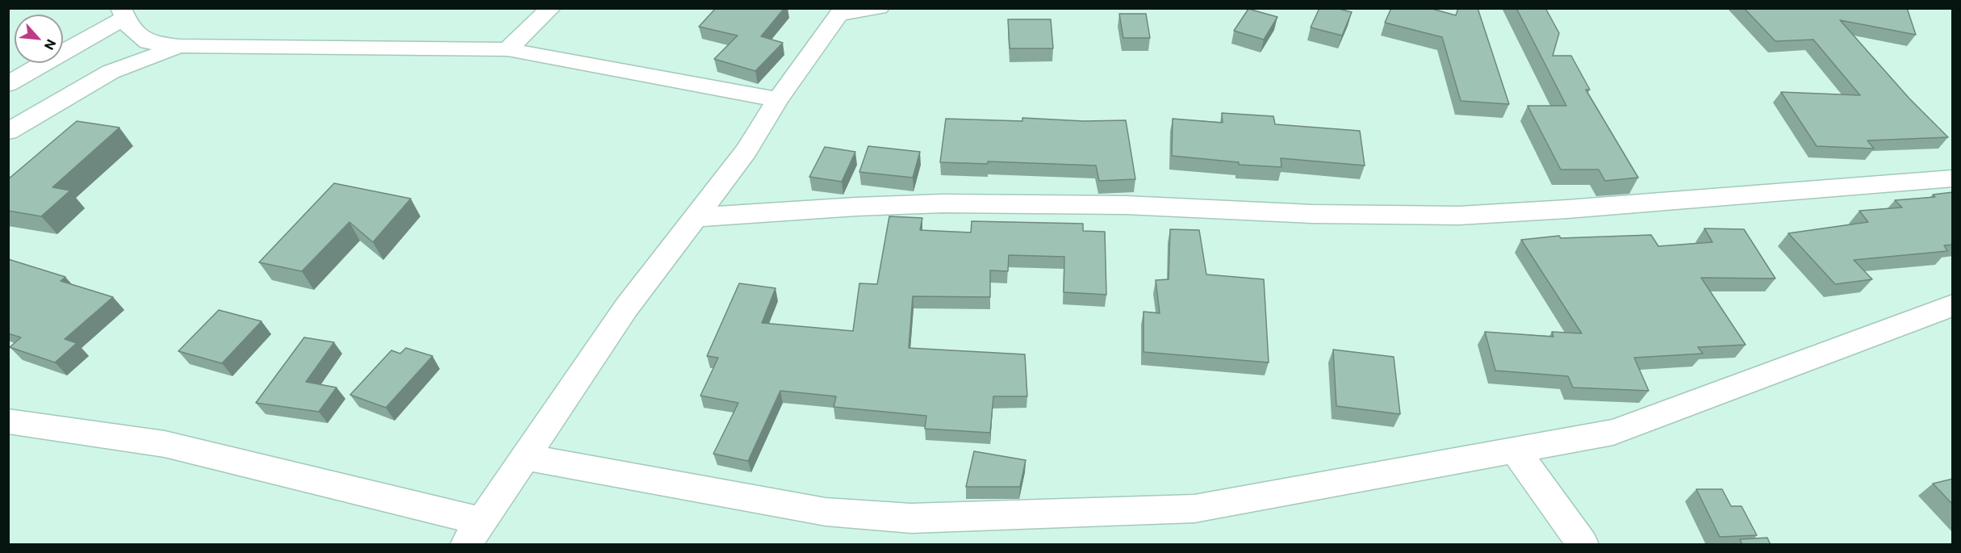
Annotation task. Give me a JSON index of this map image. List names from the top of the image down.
{
  "north": "bottom right"
}
